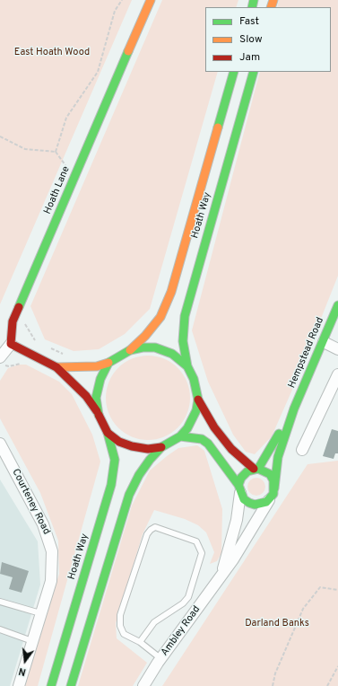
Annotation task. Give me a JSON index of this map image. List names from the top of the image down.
{
  "streets": {
    "main road": ["Hoath Lane", "Hoath Way", "Hempstead Road"],
    "street": ["Courteney Road", "Ambley Road"]
  },
  "crossings": [
    ["Hempstead Road", "Ambley Road"]
  ],
  "parks": ["East Hoath Wood", "Darland Banks"],
  "legend": ["Fast", "Slow", "Jam"],
  "north": "bottom"
}
